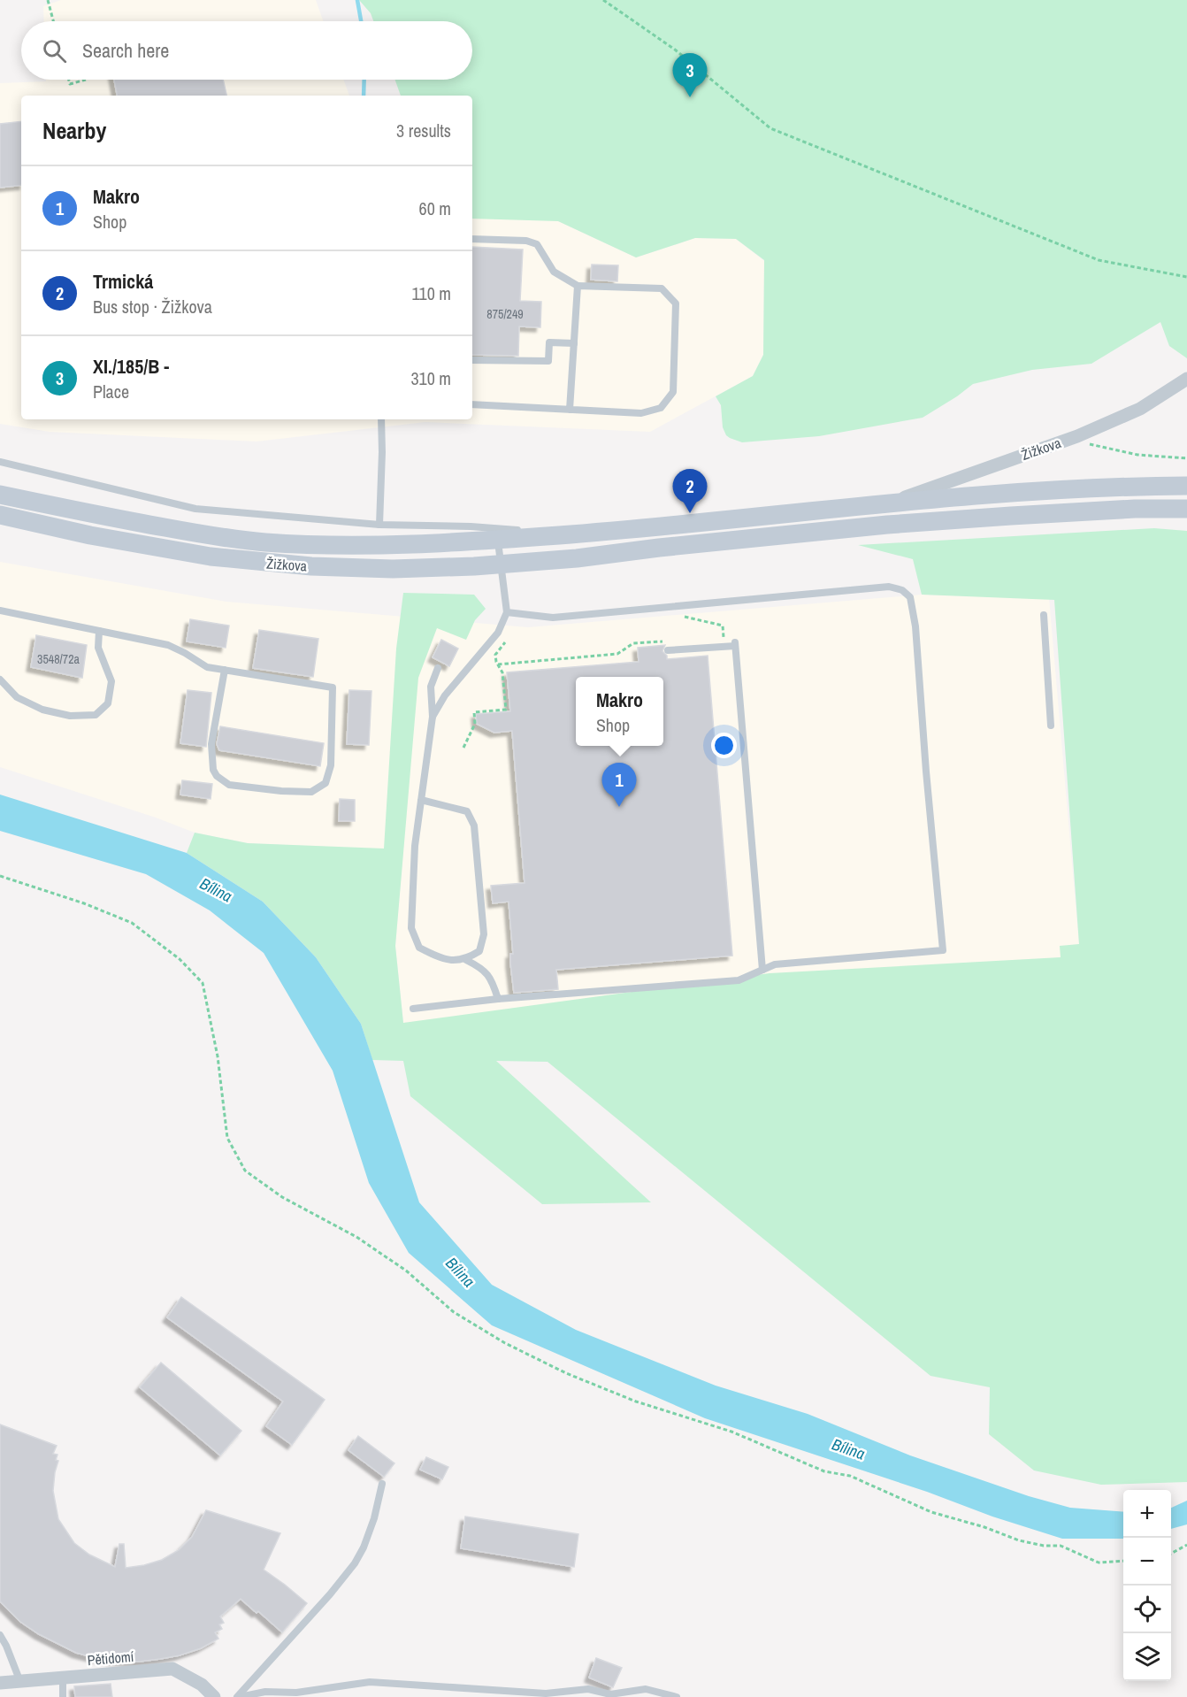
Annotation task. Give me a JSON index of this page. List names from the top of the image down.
{
  "streets": {
    "main road": ["Žižkova"],
    "street": ["Pětidomí"]
  },
  "water": ["Bílina"],
  "house_numbers": ["875/249", "3548/72a"],
  "page": {
    "search": "Search here",
    "pins": ["3", "2", "1"],
    "heading": ["Nearby", "3 results"],
    "list": [
      {
        "mark": "1",
        "name": "Makro",
        "note": "Shop",
        "value": "60 m"
      },
      {
        "mark": "2",
        "name": "Trmická",
        "note": "Bus stop · Žižkova",
        "value": "110 m"
      },
      {
        "mark": "3",
        "name": "XI./185/B -",
        "note": "Place",
        "value": "310 m"
      }
    ],
    "popup": ["Makro", "Shop"],
    "map_buttons": ["+", "−"]
  }
}
